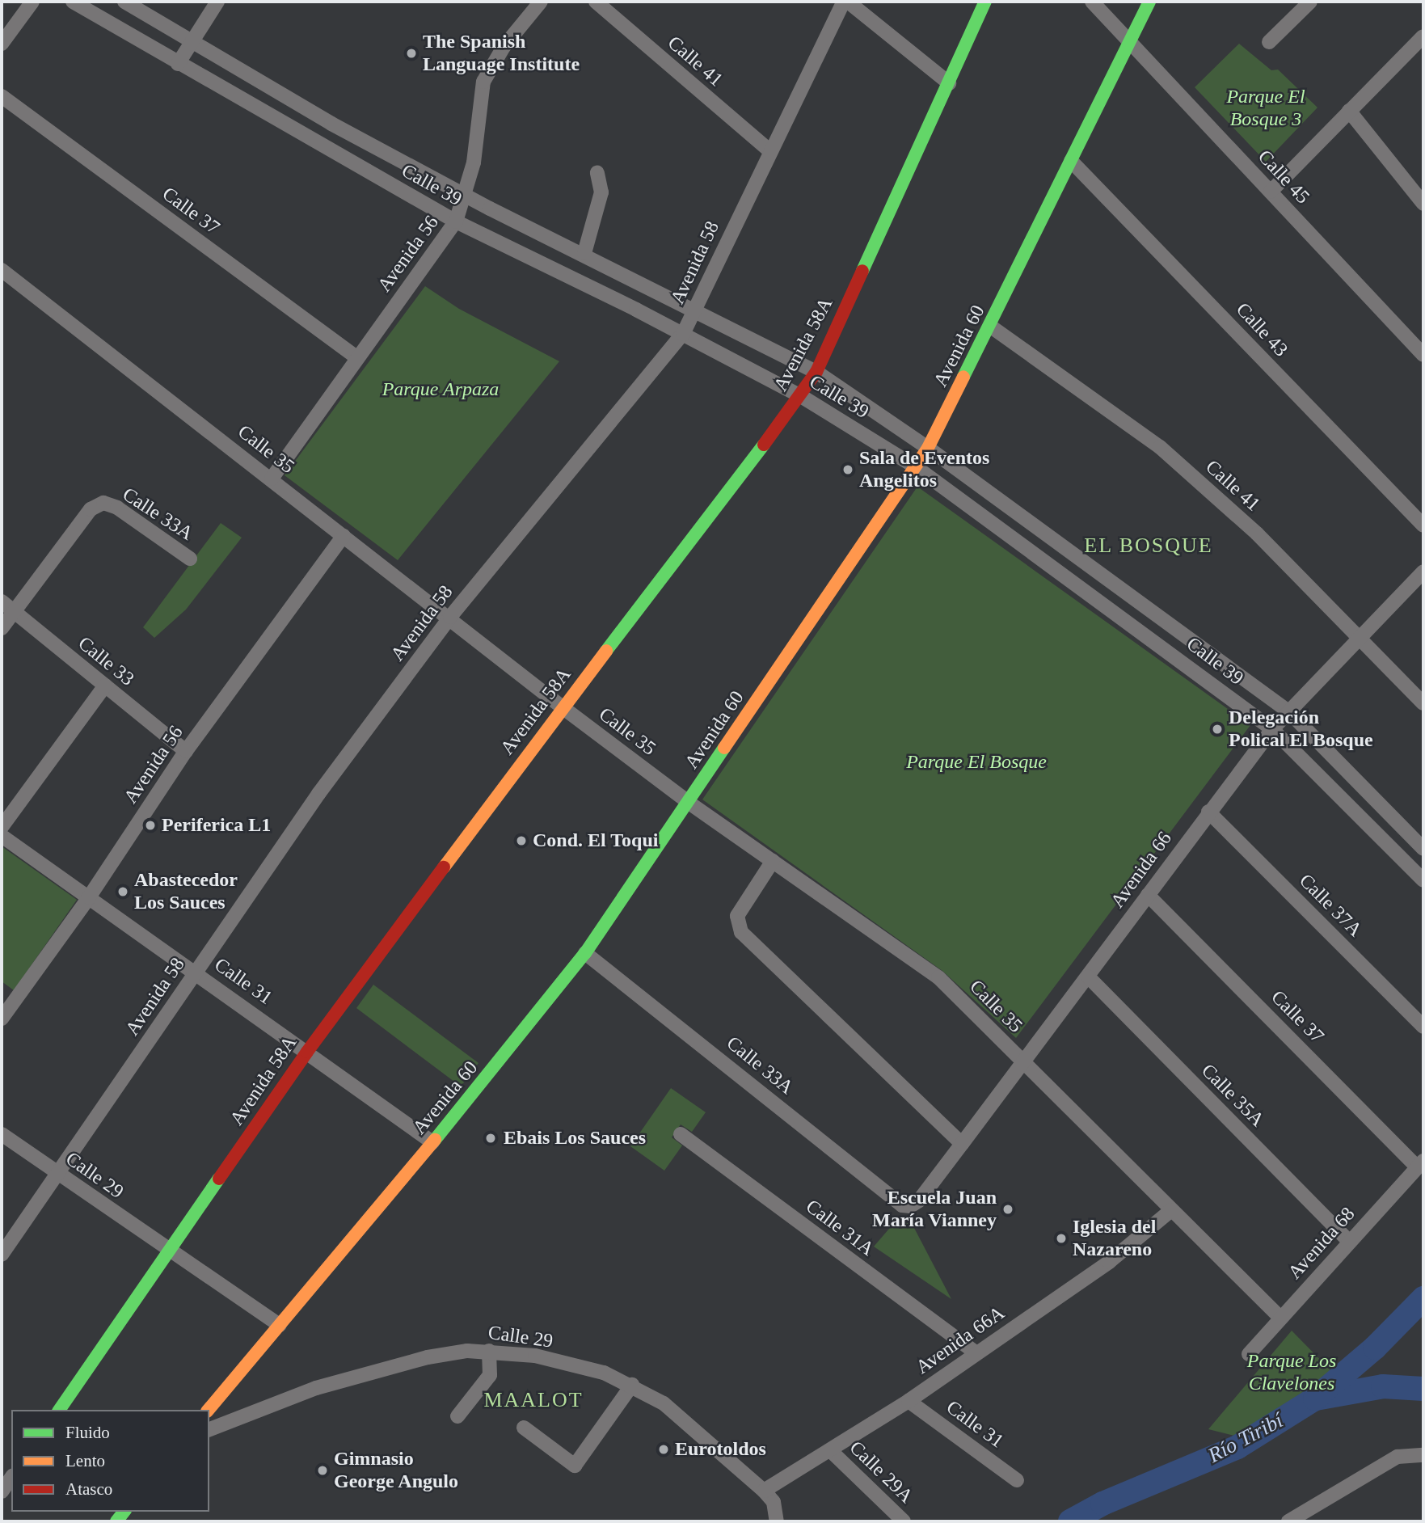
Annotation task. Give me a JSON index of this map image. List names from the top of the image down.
{
  "streets": {
    "street": [
      "Calle 41",
      "Calle 45",
      "Calle 39",
      "Calle 37",
      "Avenida 56",
      "Avenida 58",
      "Calle 43",
      "Avenida 58A",
      "Avenida 60",
      "Calle 35",
      "Calle 33A",
      "Calle 33",
      "Avenida 66",
      "Calle 37A",
      "Calle 31",
      "Calle 35A",
      "Calle 29",
      "Calle 31A",
      "Avenida 68",
      "Avenida 66A",
      "Calle 29A"
    ]
  },
  "crossings": [
    ["Calle 41", "Avenida 58"],
    ["Calle 41", "Avenida 60"],
    ["Calle 41", "Avenida 66"],
    ["Calle 45", "Avenida 60"],
    ["Calle 39", "Avenida 56"],
    ["Calle 39", "Avenida 58"],
    ["Calle 39", "Avenida 58A"],
    ["Calle 39", "Avenida 60"],
    ["Calle 39", "Avenida 66"],
    ["Calle 37", "Avenida 56"],
    ["Calle 37", "Avenida 66"],
    ["Calle 37", "Avenida 68"],
    ["Avenida 56", "Calle 35"],
    ["Avenida 56", "Calle 33"],
    ["Avenida 56", "Calle 31"],
    ["Avenida 58", "Calle 35"],
    ["Avenida 58", "Calle 31"],
    ["Avenida 58", "Calle 29"],
    ["Calle 43", "Avenida 60"],
    ["Avenida 58A", "Calle 35"],
    ["Avenida 58A", "Calle 31"],
    ["Avenida 58A", "Calle 29"],
    ["Avenida 60", "Calle 35"],
    ["Avenida 60", "Calle 33A"],
    ["Avenida 60", "Calle 31"],
    ["Avenida 60", "Calle 29"],
    ["Calle 35", "Avenida 66"],
    ["Calle 35", "Avenida 68"],
    ["Calle 35", "Avenida 66A"],
    ["Calle 33A", "Calle 33"],
    ["Calle 33A", "Avenida 66"],
    ["Avenida 66", "Calle 37A"],
    ["Avenida 66", "Calle 35A"],
    ["Calle 31", "Avenida 66A"],
    ["Calle 35A", "Avenida 68"],
    ["Calle 29", "Avenida 66A"],
    ["Calle 31A", "Avenida 66A"],
    ["Avenida 66A", "Calle 29A"]
  ],
  "districts": ["EL BOSQUE", "MAALOT"],
  "water": ["Río Tiribí"],
  "parks": [
    "Parque El Bosque 3",
    "Parque Arpaza",
    "Parque El Bosque",
    "Parque Los Clavelones"
  ],
  "places": [
    "The Spanish Language Institute",
    "Sala de Eventos Angelitos",
    "Delegación Polical El Bosque",
    "Periferica L1",
    "Cond. El Toqui",
    "Abastecedor Los Sauces",
    "Ebais Los Sauces",
    "Escuela Juan María Vianney",
    "Iglesia del Nazareno",
    "Eurotoldos",
    "Gimnasio George Angulo"
  ],
  "legend": ["Fluido", "Lento", "Atasco"]
}
